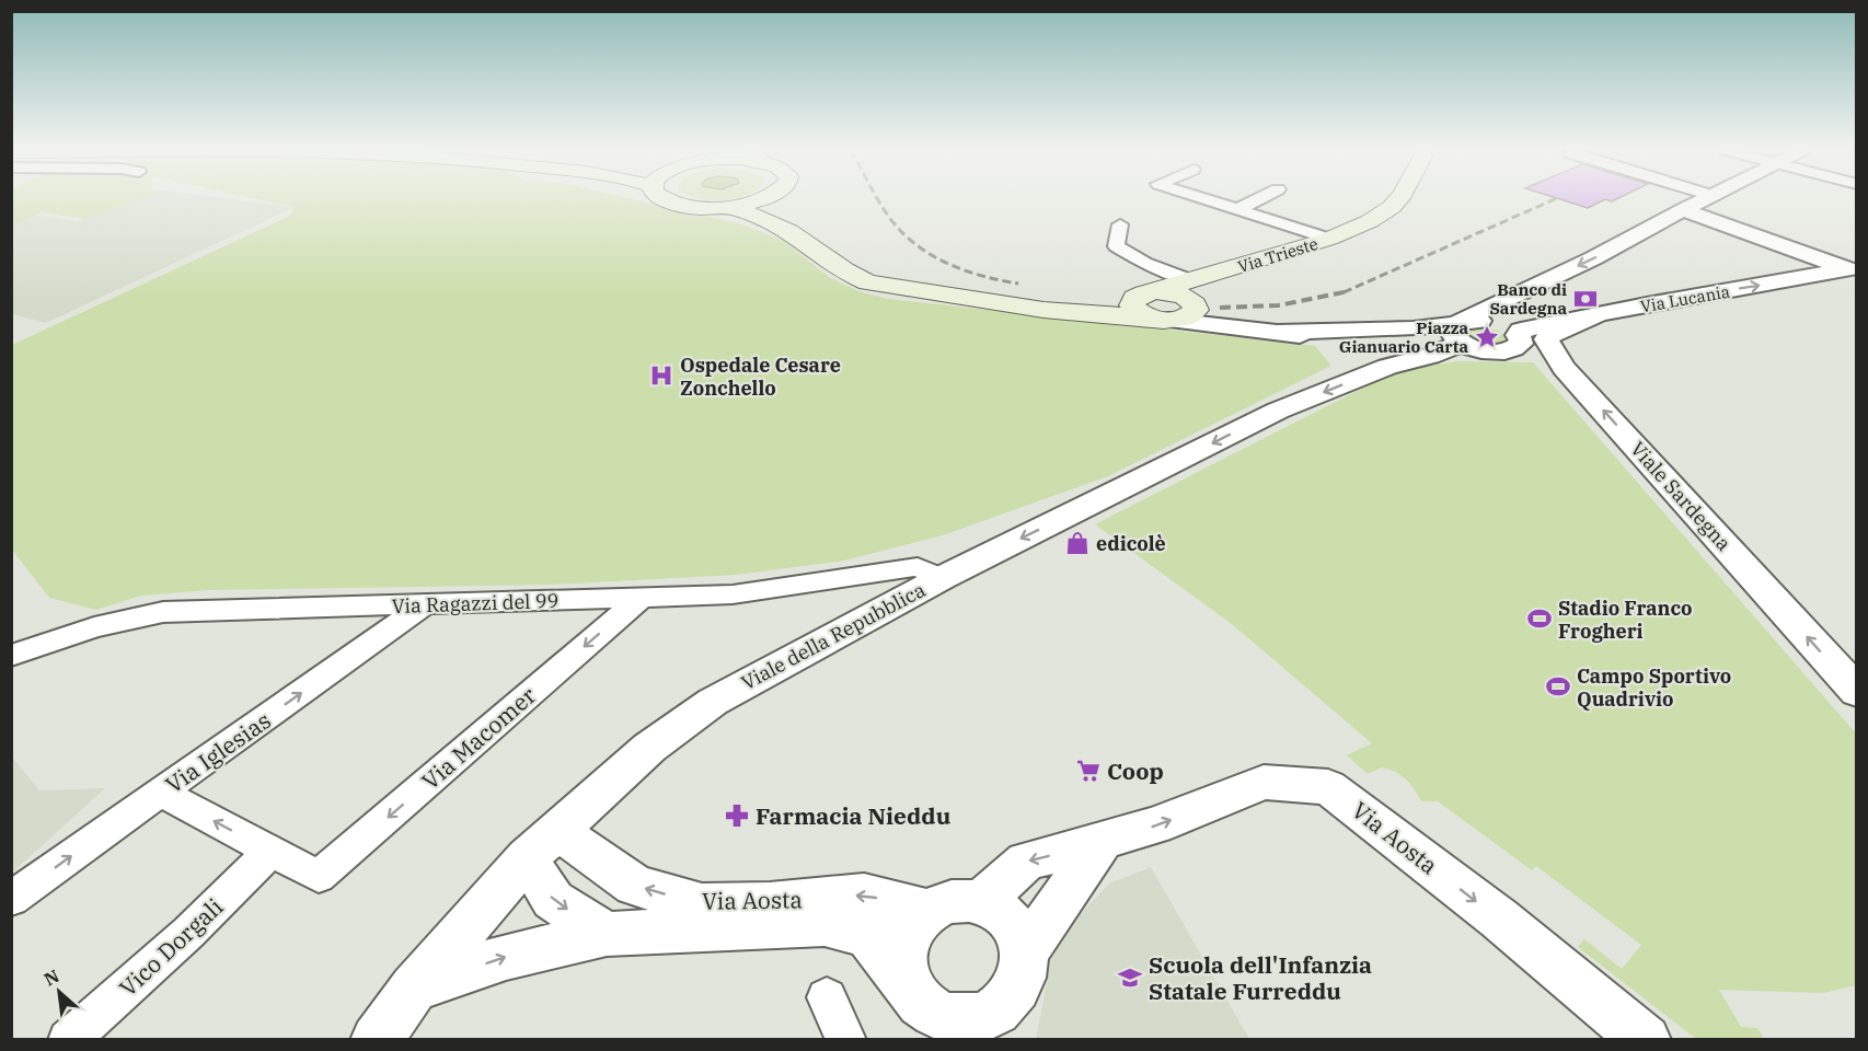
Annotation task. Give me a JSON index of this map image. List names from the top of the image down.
{
  "streets": {
    "main road": ["Via Trieste"],
    "street": [
      "Via Lucania",
      "Viale Sardegna",
      "Via Ragazzi del 99",
      "Viale della Repubblica",
      "Via Macomer",
      "Via Iglesias",
      "Via Aosta",
      "Vico Dorgali"
    ]
  },
  "crossings": [
    ["Via Lucania", "Viale Sardegna"],
    ["Via Ragazzi del 99", "Viale della Repubblica"],
    ["Via Ragazzi del 99", "Via Macomer"],
    ["Via Ragazzi del 99", "Via Iglesias"],
    ["Viale della Repubblica", "Via Aosta"],
    ["Via Macomer", "Vico Dorgali"]
  ],
  "one_way": [
    "Via Lucania",
    "Viale Sardegna",
    "Viale della Repubblica",
    "Via Macomer",
    "Via Iglesias"
  ],
  "places": {
    "bank": ["Banco di Sardegna"],
    "place": ["Piazza Gianuario Carta"],
    "hospital": ["Ospedale Cesare Zonchello"],
    "shop": ["edicolè"],
    "sports": ["Stadio Franco Frogheri", "Campo Sportivo Quadrivio"],
    "supermarket": ["Coop"],
    "pharmacy": ["Farmacia Nieddu"],
    "school or university": ["Scuola dell'Infanzia Statale Furreddu"]
  },
  "north": "top left"
}
